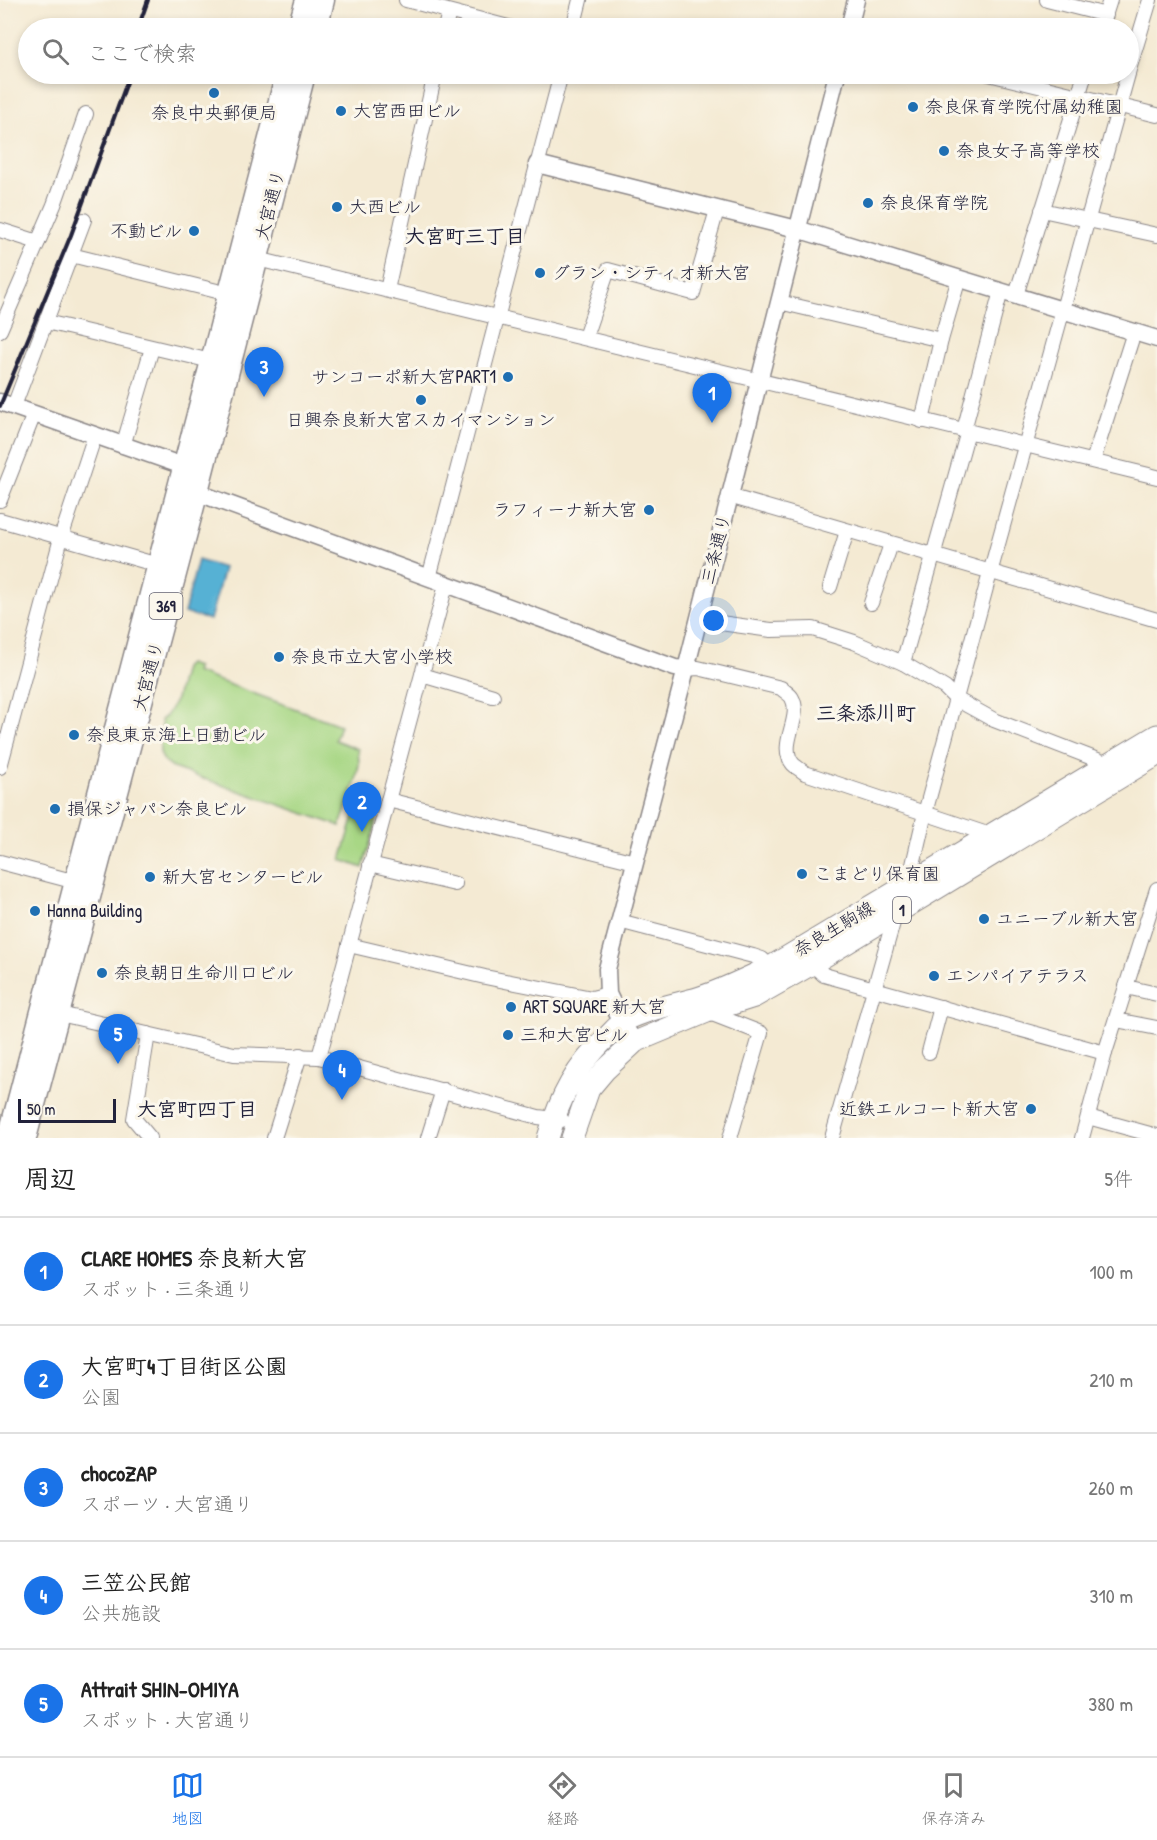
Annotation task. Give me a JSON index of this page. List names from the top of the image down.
{
  "streets": {
    "highway": ["大宮通り", "369"],
    "main road": ["1", "奈良生駒線"],
    "street": ["三条通り"]
  },
  "crossings": [
    ["三条通り", "1"],
    ["三条通り", "奈良生駒線"],
    ["1", "奈良生駒線"]
  ],
  "districts": ["大宮町三丁目", "三条添川町", "大宮町四丁目"],
  "places": [
    "奈良中央郵便局",
    "奈良保育学院付属幼稚園",
    "大宮西田ビル",
    "奈良女子高等学校",
    "奈良保育学院",
    "大西ビル",
    "不動ビル",
    "グラン・シティオ新大宮",
    "サンコーポ新大宮PART1",
    "日興奈良新大宮スカイマンション",
    "ラフィーナ新大宮",
    "奈良市立大宮小学校",
    "奈良東京海上日動ビル",
    "損保ジャパン奈良ビル",
    "こまどり保育園",
    "新大宮センタービル",
    "Hanna Building",
    "ユニーブル新大宮",
    "奈良朝日生命川口ビル",
    "エンパイアテラス",
    "ART SQUARE 新大宮",
    "三和大宮ビル",
    "近鉄エルコート新大宮"
  ],
  "scale_bar": "50 m",
  "page": {
    "search": "ここで検索",
    "pins": [
      "3",
      "1",
      "2",
      "5",
      "4"
    ],
    "scale": "50 m",
    "heading": ["周辺", "5件"],
    "list": [
      {
        "mark": "1",
        "name": "CLARE HOMES 奈良新大宮",
        "note": "スポット · 三条通り",
        "value": "100 m"
      },
      {
        "mark": "2",
        "name": "大宮町4丁目街区公園",
        "note": "公園",
        "value": "210 m"
      },
      {
        "mark": "3",
        "name": "chocoZAP",
        "note": "スポーツ · 大宮通り",
        "value": "260 m"
      },
      {
        "mark": "4",
        "name": "三笠公民館",
        "note": "公共施設",
        "value": "310 m"
      },
      {
        "mark": "5",
        "name": "Attrait SHIN-OMIYA",
        "note": "スポット · 大宮通り",
        "value": "380 m"
      }
    ],
    "nav": ["地図", "経路", "保存済み"]
  }
}
